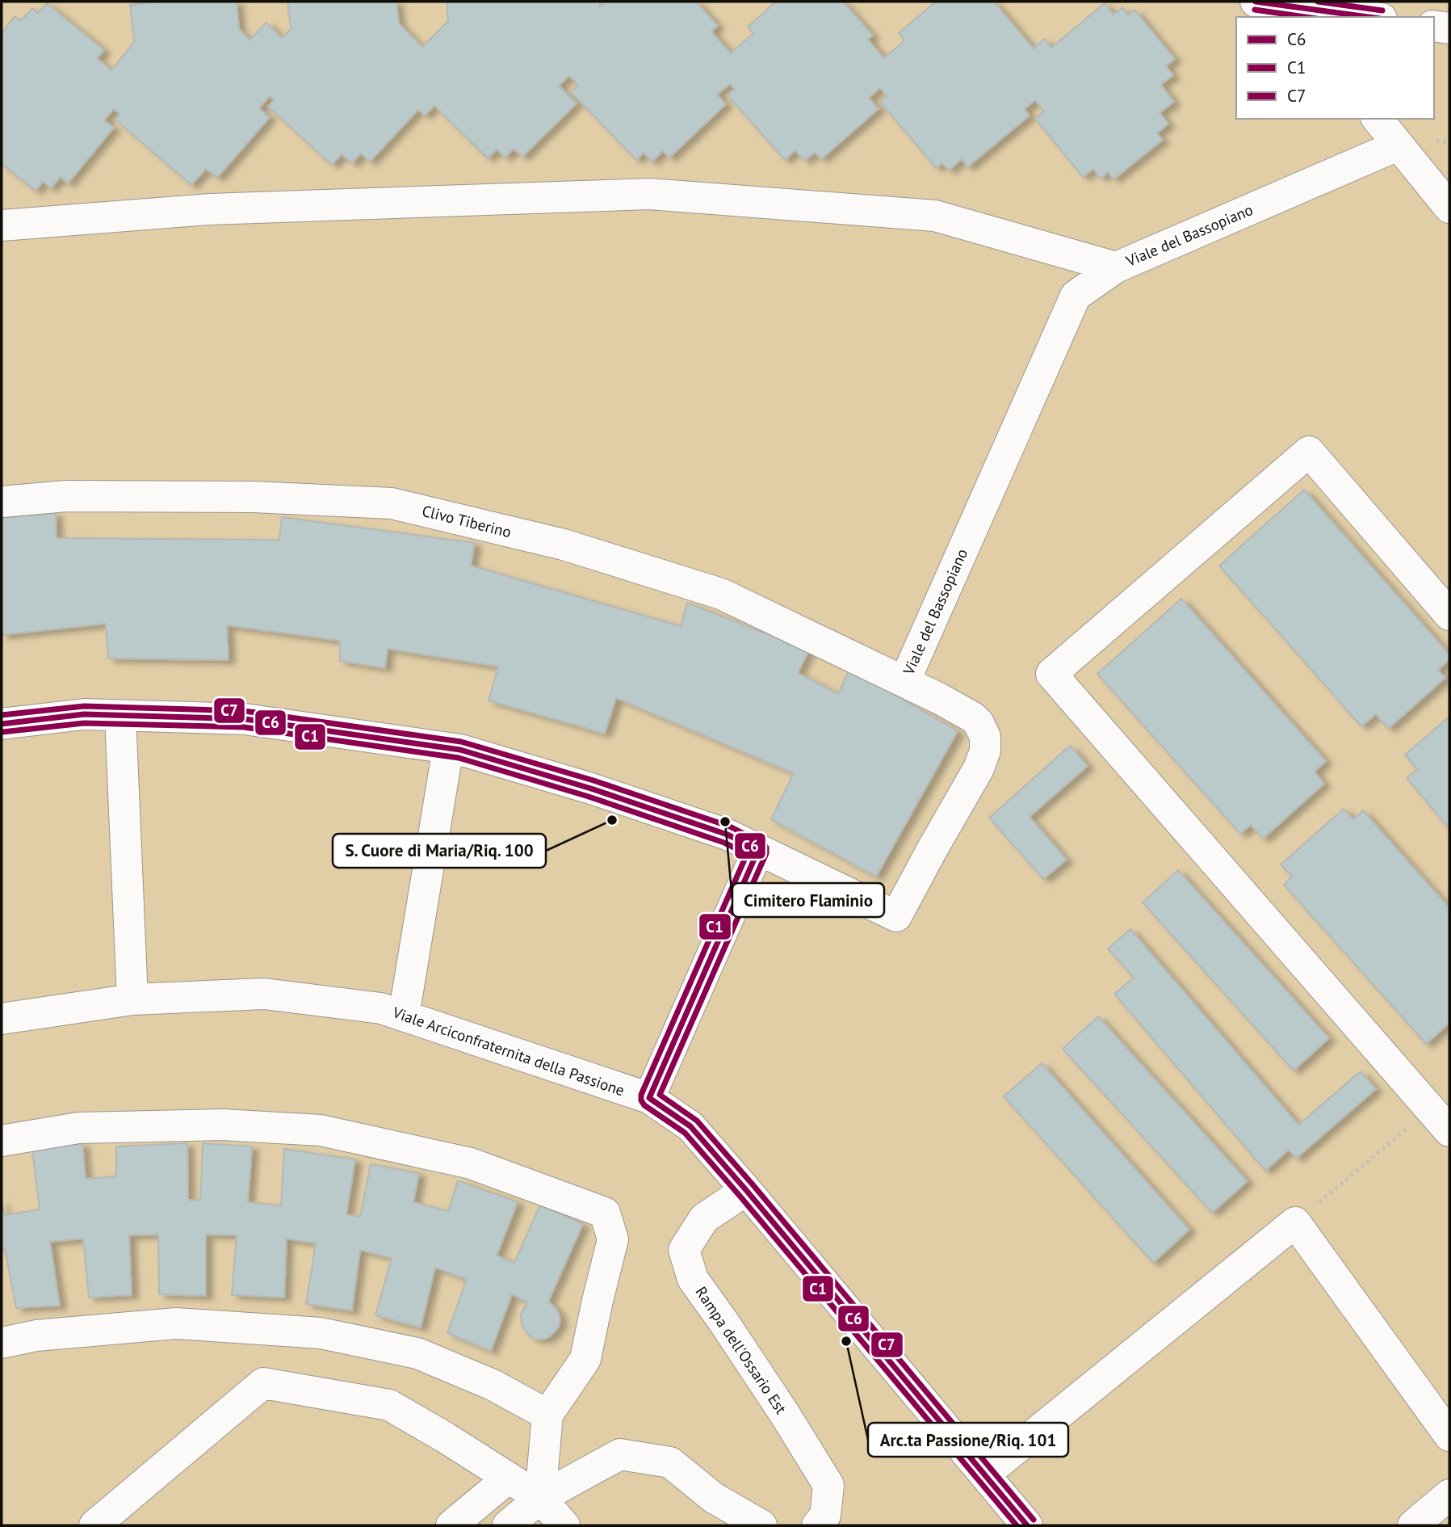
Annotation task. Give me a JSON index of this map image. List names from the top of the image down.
{
  "streets": {
    "lane": [
      "Viale del Bassopiano",
      "Clivo Tiberino",
      "Viale Arciconfraternita della Passione",
      "Rampa dell'Ossario Est"
    ]
  },
  "crossings": [
    ["Viale del Bassopiano", "Clivo Tiberino"],
    ["Viale Arciconfraternita della Passione", "Rampa dell'Ossario Est"]
  ],
  "places": ["S. Cuore di Maria/Riq. 100", "Cimitero Flaminio", "Arc.ta Passione/Riq. 101"],
  "lines": ["transit line C6", "transit line C7", "transit line C1"],
  "legend": ["C6", "C1", "C7"]
}
